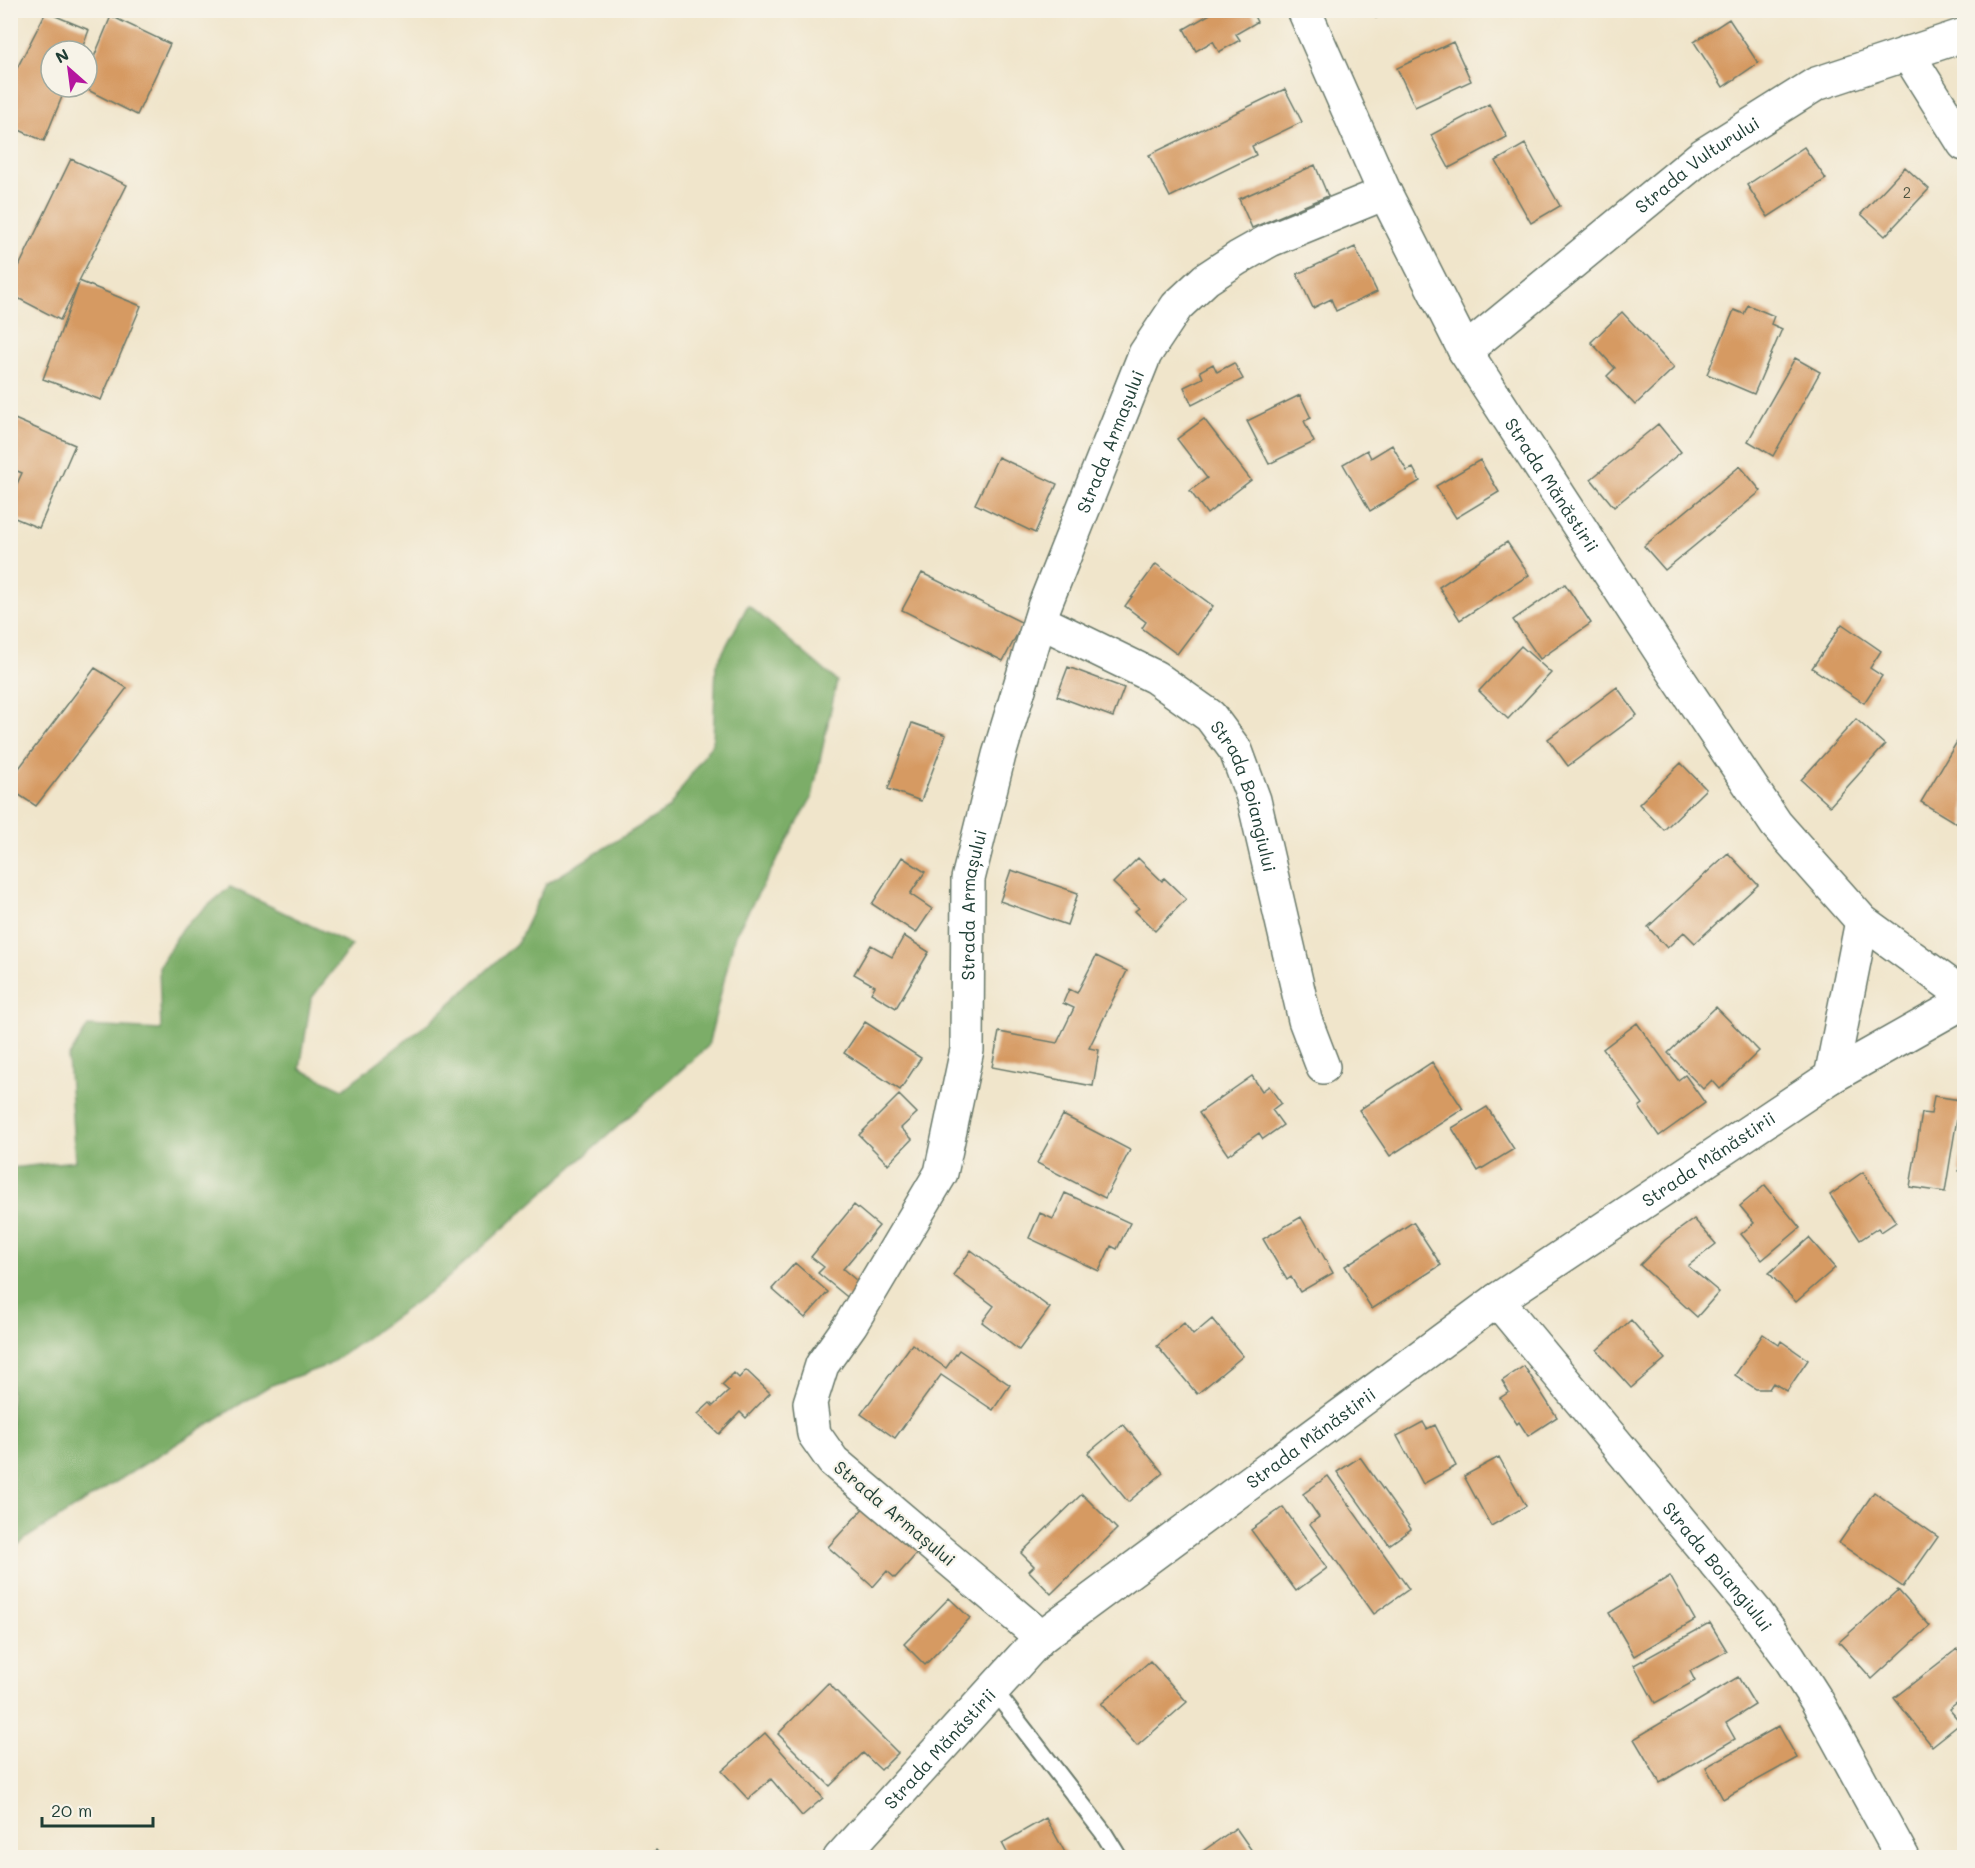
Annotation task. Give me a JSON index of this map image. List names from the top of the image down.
{
  "streets": {
    "street": [
      "Strada Vulturului",
      "Strada Armașului",
      "Strada Mănăstirii",
      "Strada Boiangiului"
    ]
  },
  "crossings": [
    ["Strada Vulturului", "Strada Mănăstirii"],
    ["Strada Armașului", "Strada Mănăstirii"],
    ["Strada Armașului", "Strada Boiangiului"],
    ["Strada Mănăstirii", "Strada Boiangiului"]
  ],
  "house_numbers": ["2"],
  "scale_bar": "20 m",
  "north": "top left"
}
